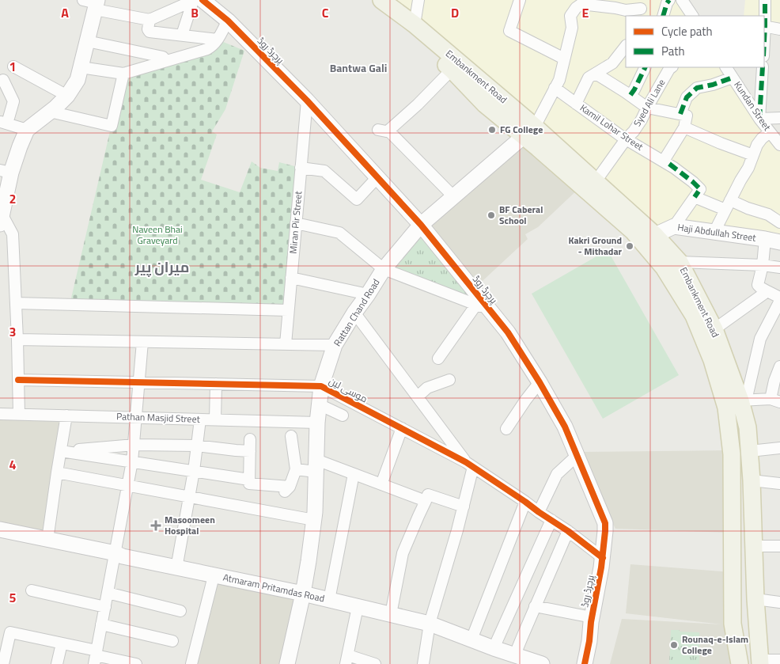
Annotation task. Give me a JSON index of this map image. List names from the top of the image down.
{
  "streets": {
    "main road": ["Embankment Road"],
    "street": [
      "پرچرڈ روڈ",
      "Syed Ali Lane",
      "Kundan Street",
      "Kamil Lohar Street",
      "Miran Pir Street",
      "Haji Abdullah Street",
      "Rattan Chand Road",
      "موسی لین",
      "Pathan Masjid Street",
      "Atmaram Pritamdas Road"
    ]
  },
  "crossings": [
    ["پرچرڈ روڈ", "Miran Pir Street"],
    ["پرچرڈ روڈ", "Rattan Chand Road"],
    ["پرچرڈ روڈ", "موسی لین"],
    ["Embankment Road", "Syed Ali Lane"],
    ["Embankment Road", "Haji Abdullah Street"],
    ["Embankment Road", "Rattan Chand Road"],
    ["Syed Ali Lane", "Kamil Lohar Street"],
    ["Rattan Chand Road", "موسی لین"],
    ["Rattan Chand Road", "Pathan Masjid Street"],
    ["Rattan Chand Road", "Atmaram Pritamdas Road"]
  ],
  "districts": ["Bantwa Gali", "میران پیر"],
  "parks": ["Naveen Bhai Graveyard"],
  "places": {
    "other": [
      "FG College",
      "BF Caberal School",
      "Kakri Ground - Mithadar",
      "Rounaq-e-Islam College"
    ],
    "health": ["Masoomeen Hospital"]
  },
  "legend": ["Cycle path", "Path"],
  "grid": {
    "columns": [
      "A",
      "B",
      "C",
      "D",
      "E"
    ],
    "rows": [
      "1",
      "2",
      "3",
      "4",
      "5"
    ]
  }
}
